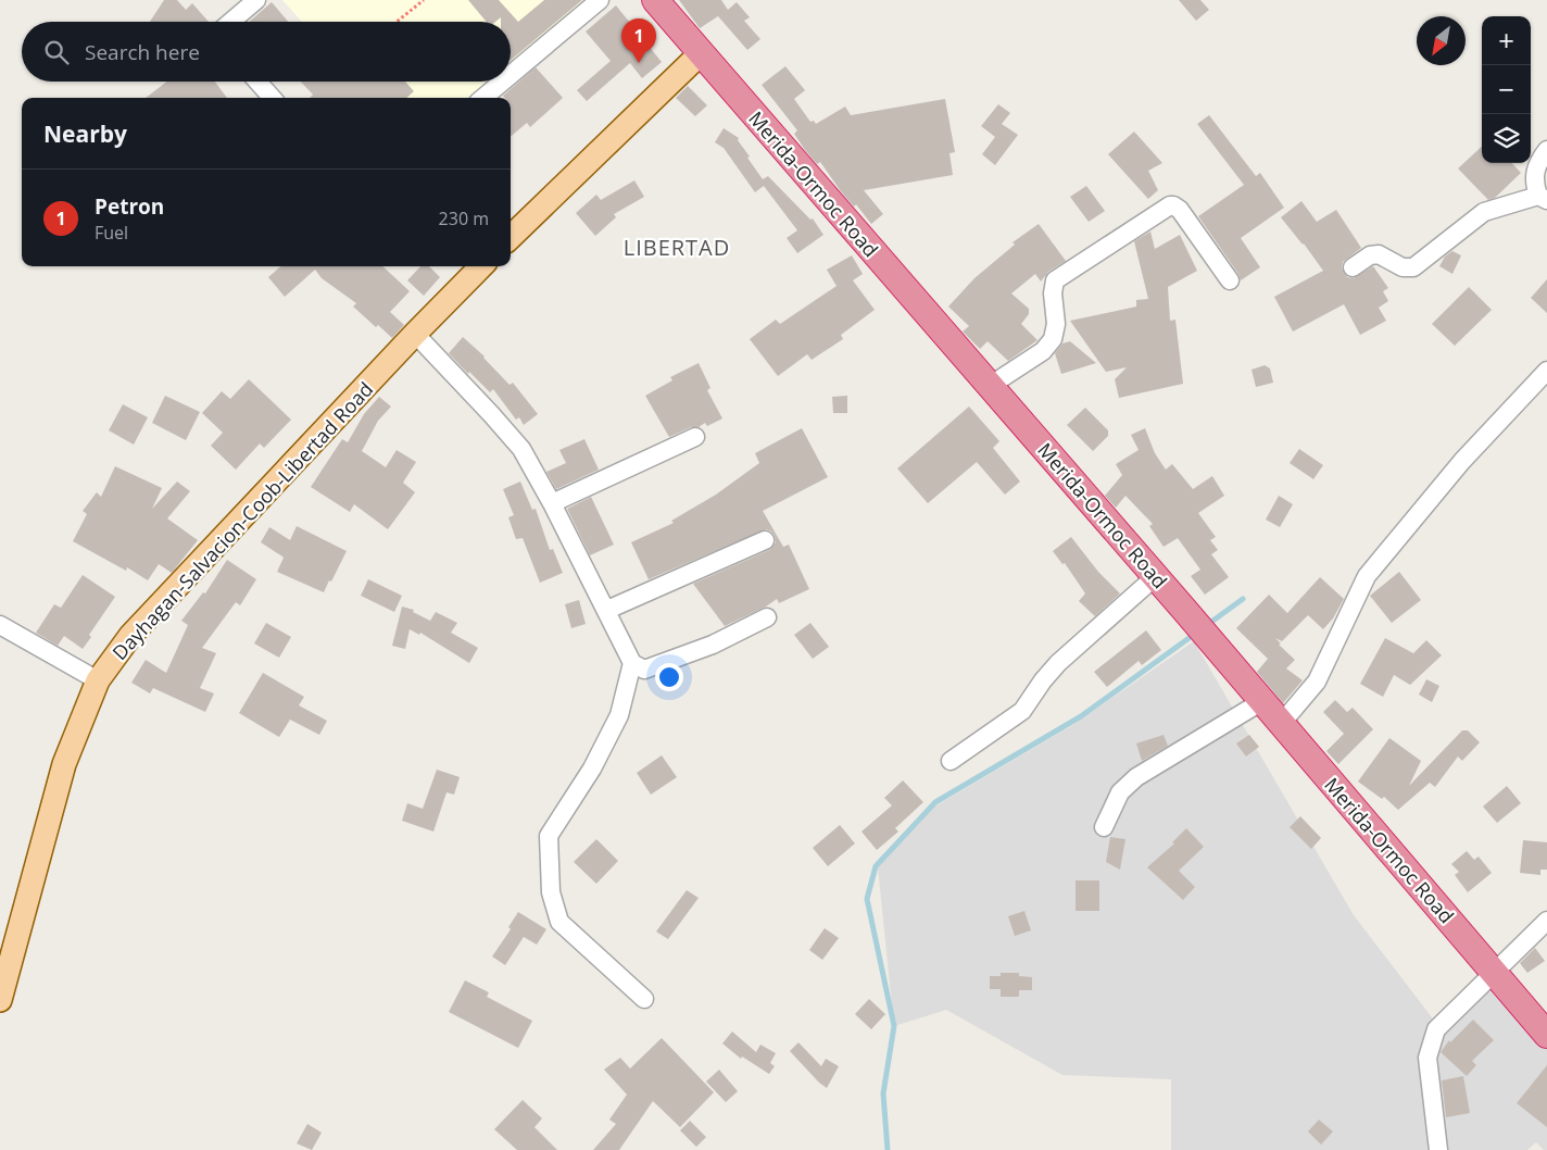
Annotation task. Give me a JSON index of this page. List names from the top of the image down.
{
  "streets": {
    "highway": ["Merida-Ormoc Road"],
    "main road": ["Dayhagan-Salvacion-Coob-Libertad Road"]
  },
  "districts": ["LIBERTAD"],
  "north": "bottom left",
  "page": {
    "map_buttons": ["+", "−"],
    "pins": "1",
    "search": "Search here",
    "heading": "Nearby",
    "list": [
      {
        "mark": "1",
        "name": "Petron",
        "note": "Fuel",
        "value": "230 m"
      }
    ]
  }
}
